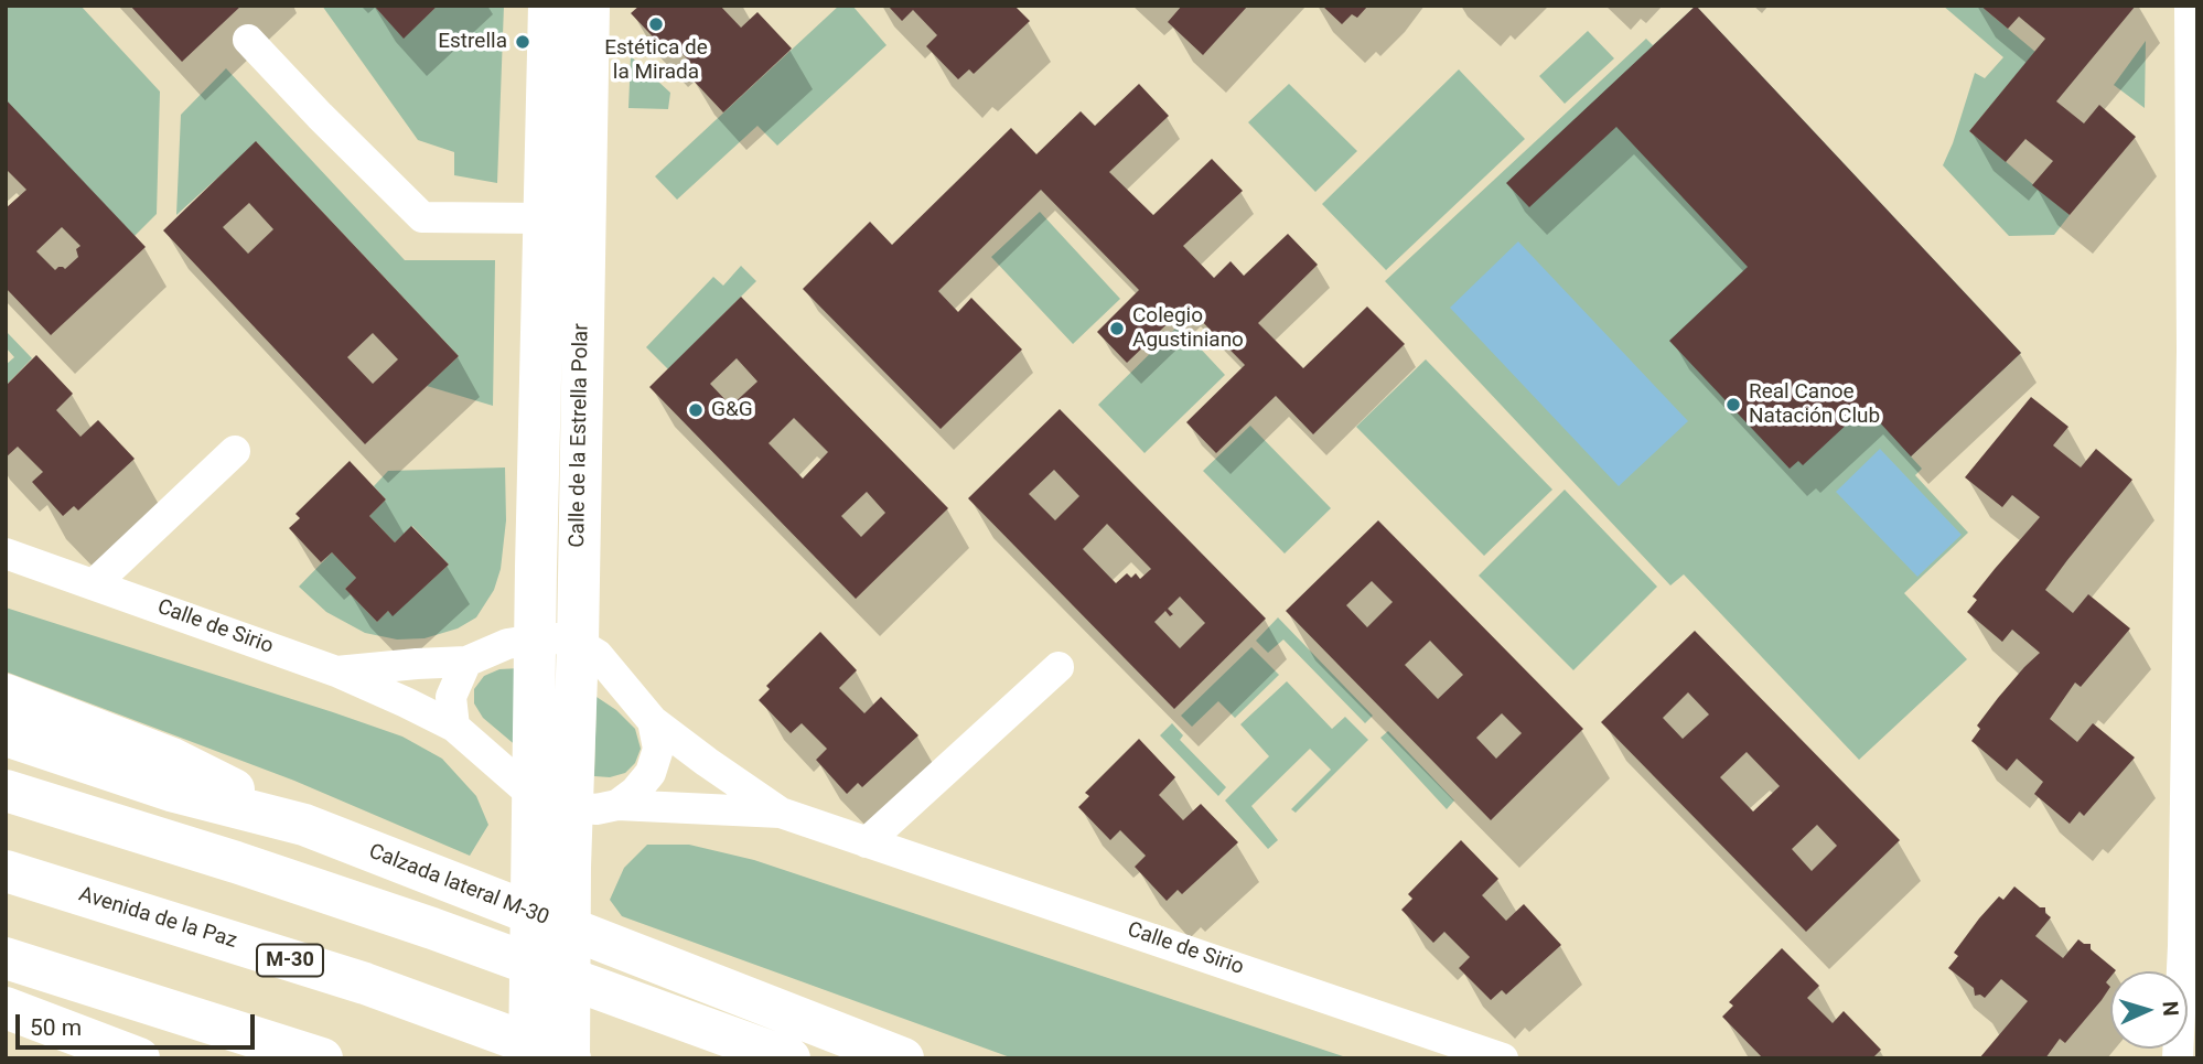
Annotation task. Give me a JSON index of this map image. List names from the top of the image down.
{
  "streets": {
    "main road": [
      "Calle de la Estrella Polar",
      "Calzada lateral M-30",
      "Avenida de la Paz",
      "M-30"
    ],
    "street": ["Calle de Sirio"]
  },
  "crossings": [
    ["Calle de la Estrella Polar", "Calle de Sirio"]
  ],
  "places": [
    "Estética de la Mirada",
    "Estrella",
    "Colegio Agustiniano",
    "Real Canoe Natación Club",
    "G&G"
  ],
  "scale_bar": "50 m",
  "north": "right"
}
